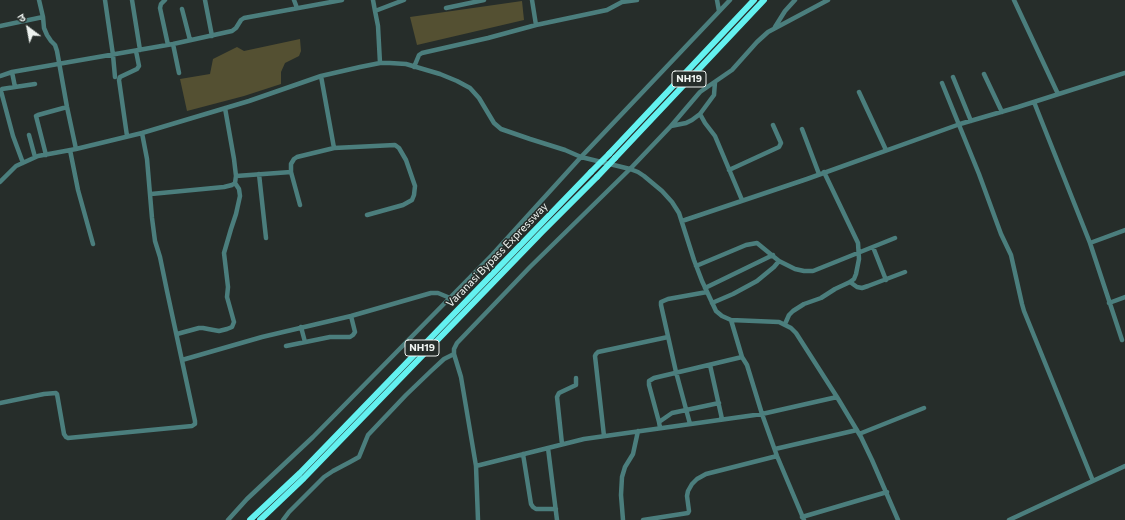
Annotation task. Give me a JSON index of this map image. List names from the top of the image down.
{
  "streets": {
    "highway": ["NH19", "Varanasi Bypass Expressway"]
  },
  "north": "top left"
}
